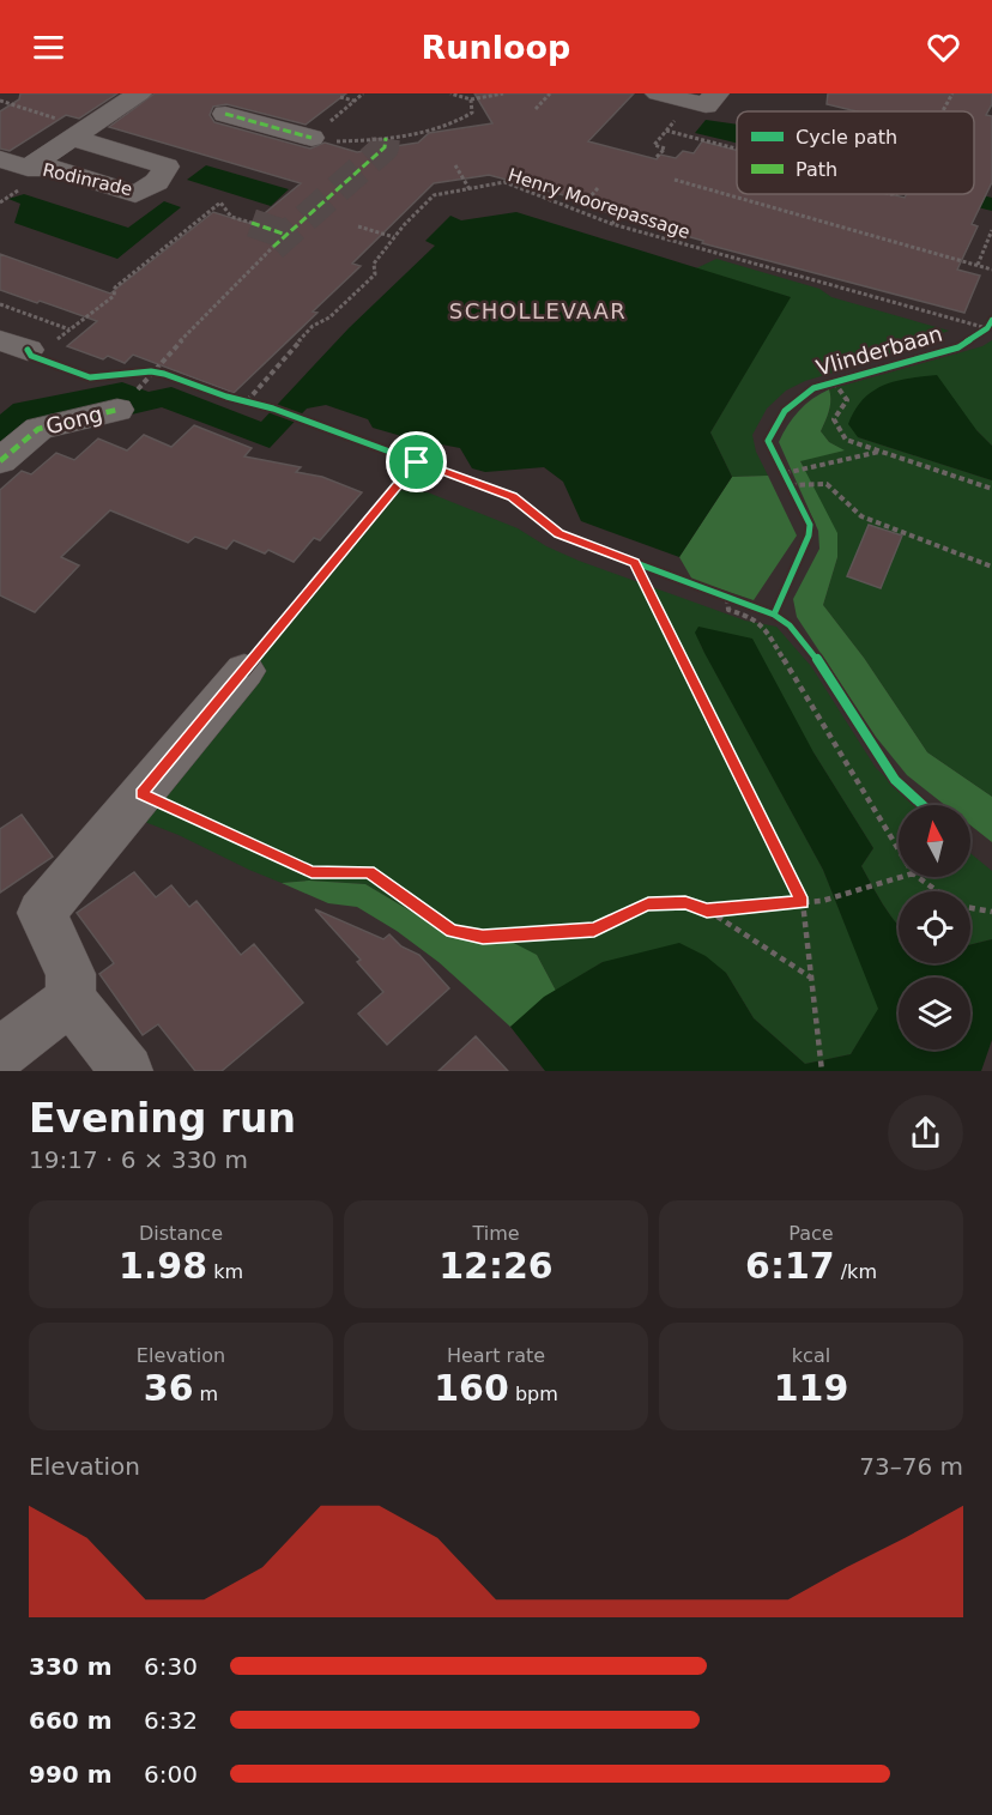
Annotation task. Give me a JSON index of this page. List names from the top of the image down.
{
  "streets": {
    "street": ["Rodinrade", "Gong"],
    "path": ["Henry Moorepassage"],
    "cycle path": ["Vlinderbaan"]
  },
  "districts": ["SCHOLLEVAAR"],
  "legend": ["Cycle path", "Path"],
  "north": "top",
  "page": {
    "header": "Runloop",
    "heading": ["Evening run", "19:17 · 6 × 330 m"],
    "stats": [
      ["Distance", "1.98 km"],
      ["Time", "12:26"],
      ["Pace", "6:17 /km"],
      ["Elevation", "36 m"],
      ["Heart rate", "160 bpm"],
      ["kcal", "119"]
    ],
    "chart": ["Elevation", "73–76 m"],
    "list": [
      {
        "name": "330 m",
        "note": "6:30"
      },
      {
        "name": "660 m",
        "note": "6:32"
      },
      {
        "name": "990 m",
        "note": "6:00"
      }
    ]
  }
}
